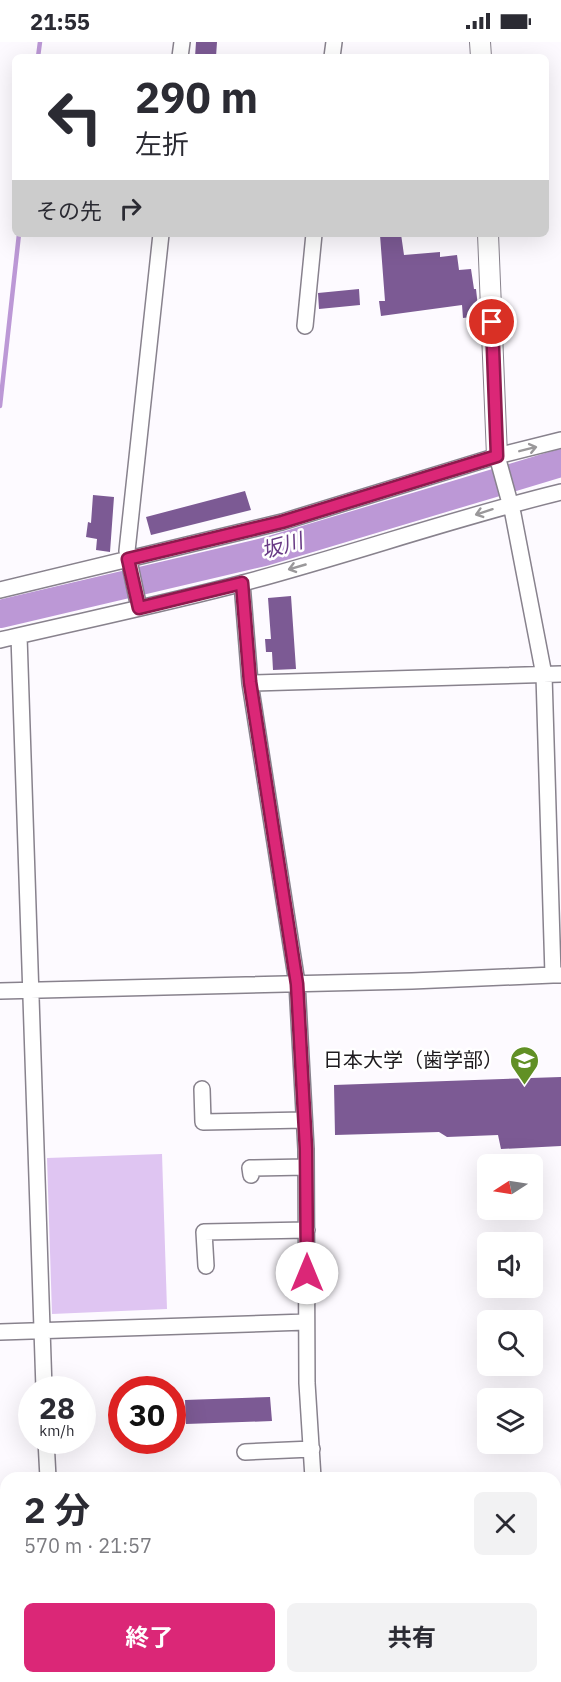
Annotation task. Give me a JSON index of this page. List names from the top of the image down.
{
  "water": ["坂川"],
  "places": {
    "school or university": ["日本大学（歯学部）"]
  },
  "north": "left",
  "page": {
    "status": "21:55",
    "turn": ["290 m", "左折"],
    "then": "その先",
    "speed": "28 km/h",
    "limit": "30",
    "heading": ["2 分", "570 m · 21:57"],
    "buttons": ["終了", "共有"]
  }
}
